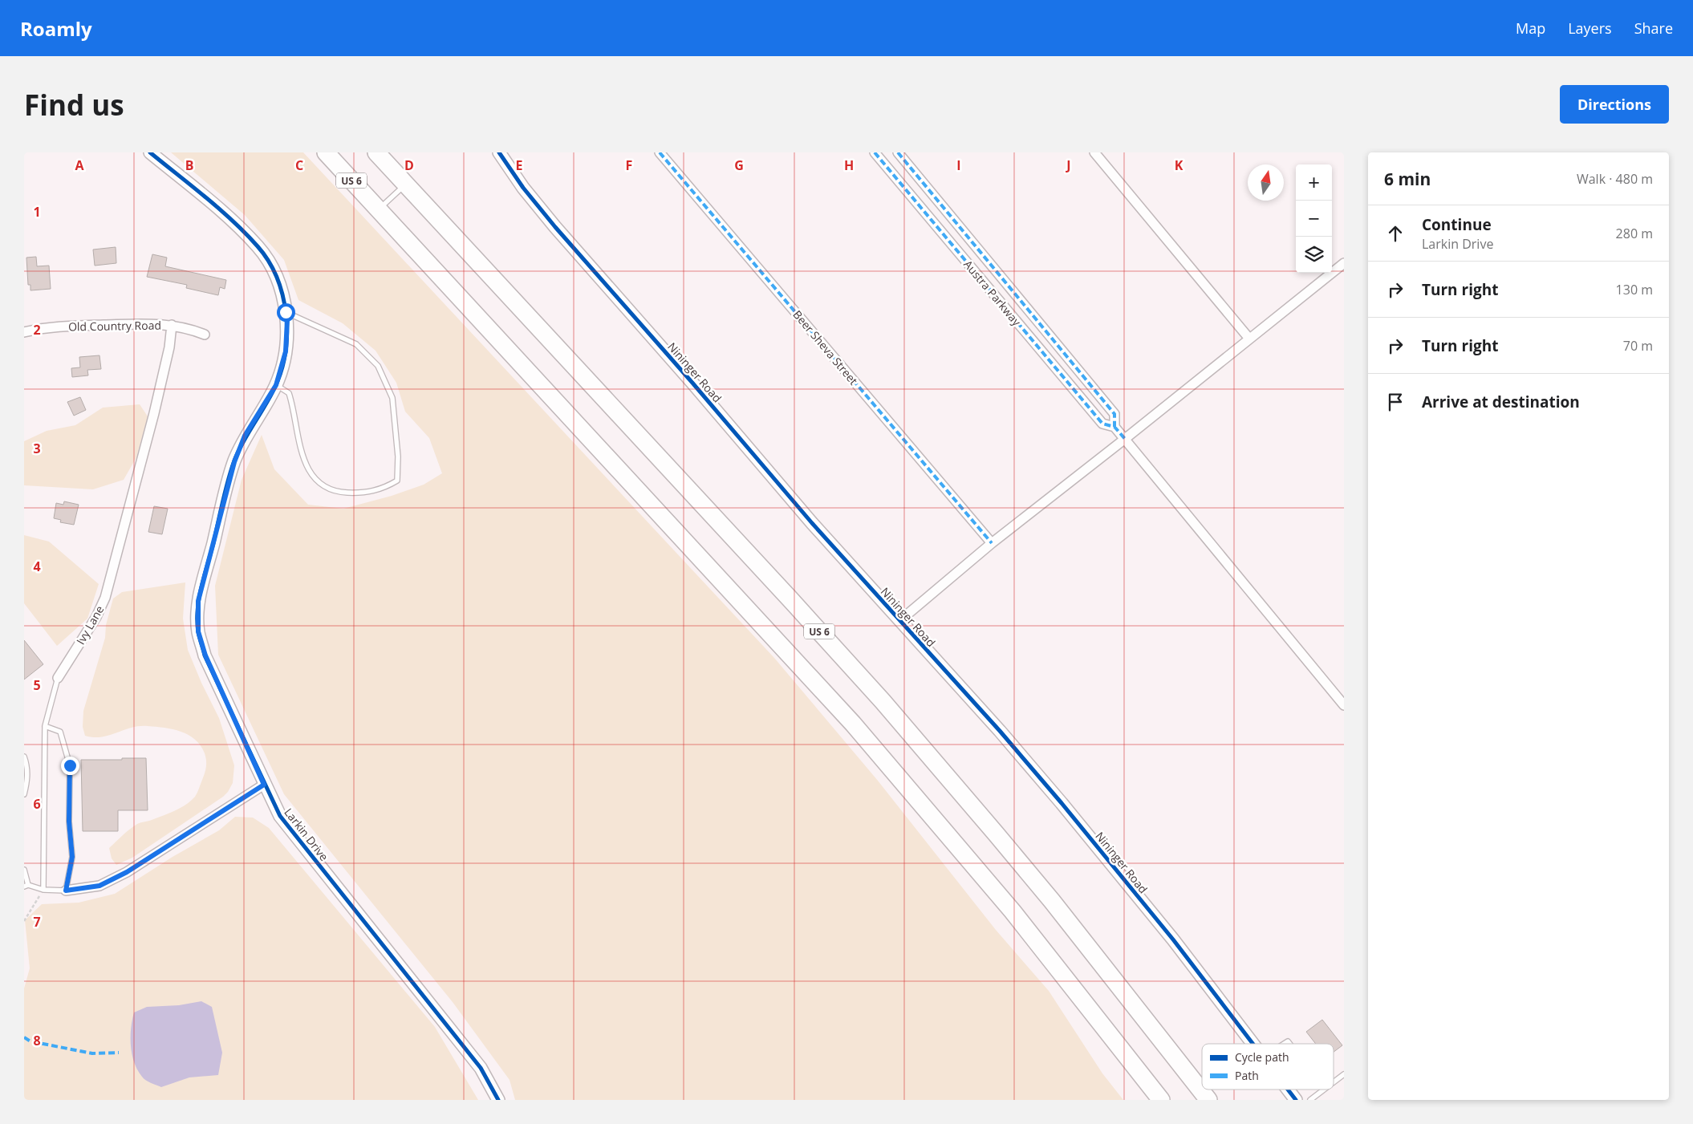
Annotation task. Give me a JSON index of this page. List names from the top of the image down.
{
  "streets": {
    "highway": ["US 6"],
    "street": [
      "Austra Parkway",
      "Old Country Road",
      "Beer Sheva Street",
      "Nininger Road",
      "Ivy Lane",
      "Larkin Drive"
    ]
  },
  "crossings": [
    ["Old Country Road", "Ivy Lane"]
  ],
  "legend": ["Cycle path", "Path"],
  "north": "top",
  "page": {
    "header": "Roamly",
    "nav": ["Map", "Layers", "Share"],
    "buttons": "Directions",
    "title": "Find us",
    "heading": ["6 min", "Walk · 480 m"],
    "map_buttons": ["+", "−"],
    "list": [
      ["Continue", "Larkin Drive", "280 m"],
      ["Turn right", "130 m"],
      ["Turn right", "70 m"],
      "Arrive at destination"
    ]
  },
  "grid": {
    "columns": [
      "A",
      "B",
      "C",
      "D",
      "E",
      "F",
      "G",
      "H",
      "I",
      "J",
      "K"
    ],
    "rows": [
      "1",
      "2",
      "3",
      "4",
      "5",
      "6",
      "7",
      "8"
    ]
  }
}
